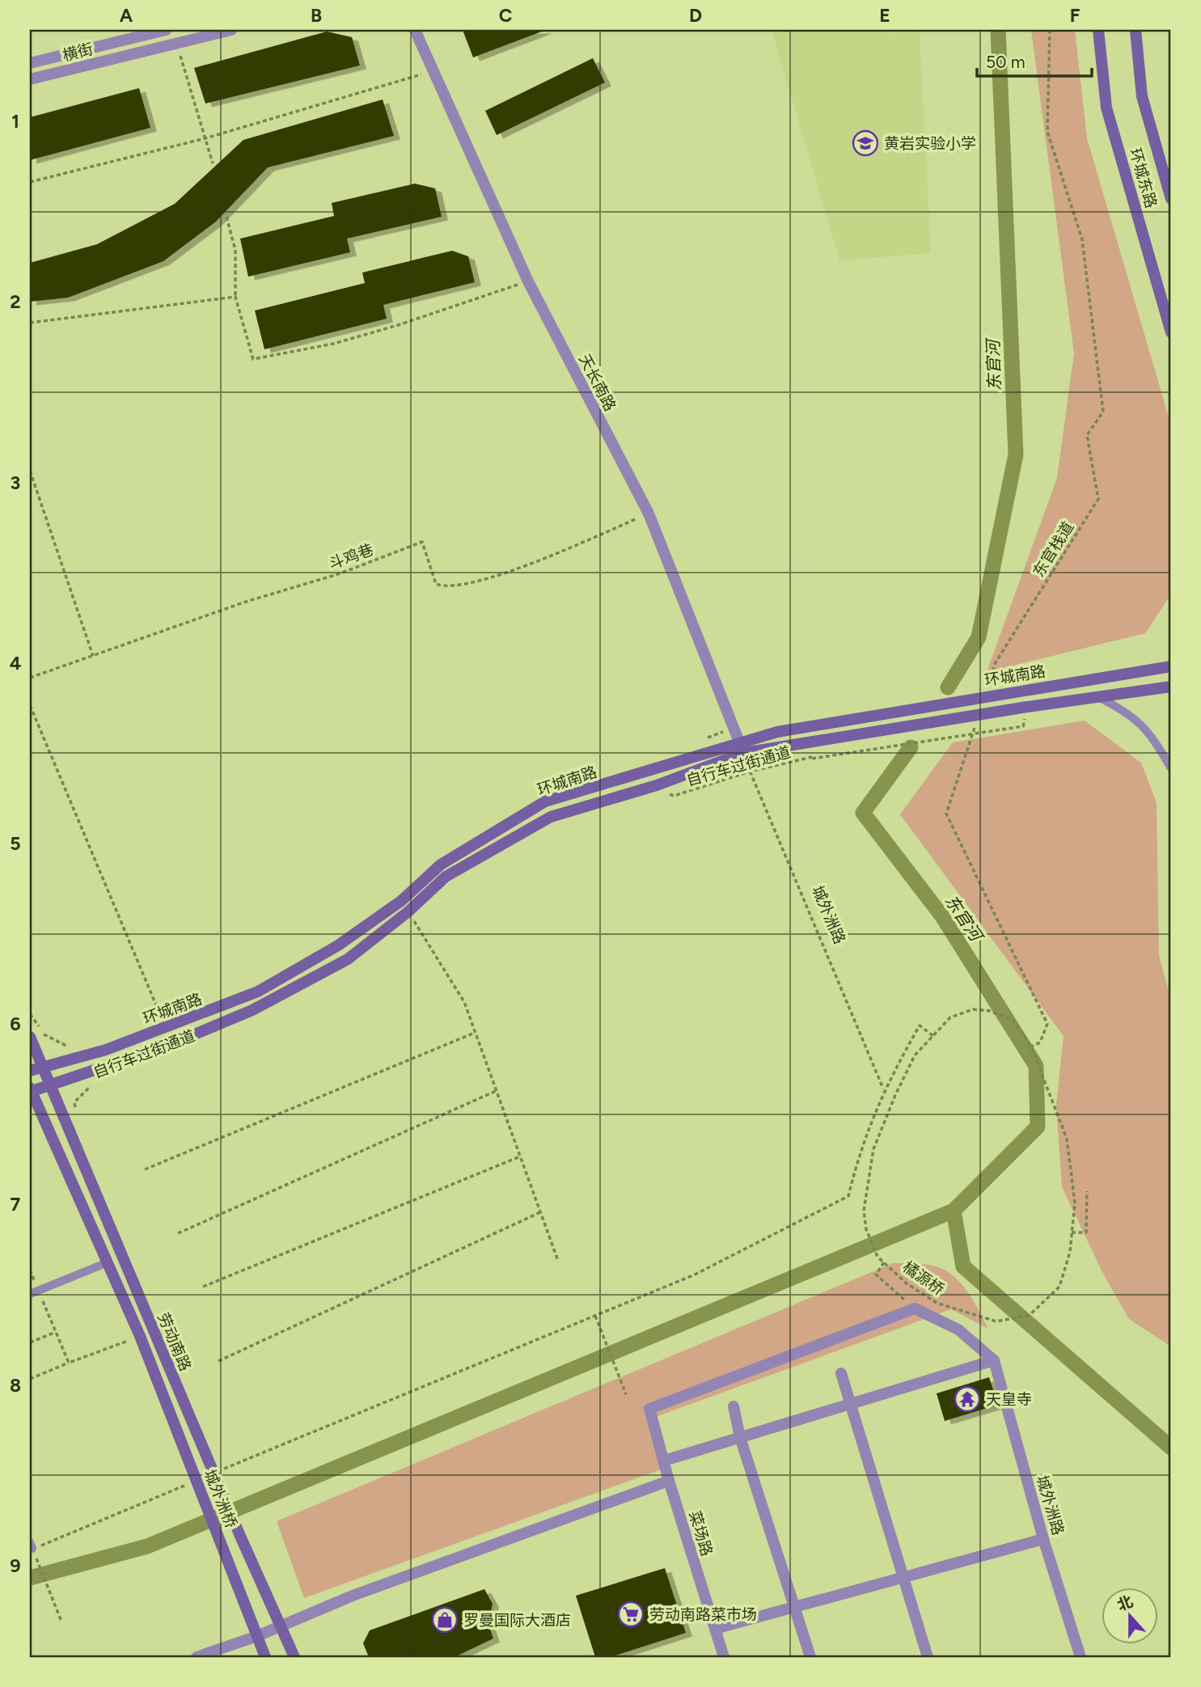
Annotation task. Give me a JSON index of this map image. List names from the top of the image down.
{
  "streets": {
    "main road": [
      "环城东路",
      "环城南路",
      "劳动南路",
      "城外洲桥"
    ],
    "street": [
      "横街",
      "天长南路",
      "城外洲路",
      "菜场路"
    ],
    "path": [
      "东官栈道",
      "斗鸡巷",
      "自行车过街通道",
      "橘源桥"
    ]
  },
  "crossings": [
    ["天长南路", "斗鸡巷"],
    ["天长南路", "环城南路"],
    ["天长南路", "城外洲路"],
    ["环城南路", "劳动南路"],
    ["自行车过街通道", "城外洲路"],
    ["劳动南路", "城外洲桥"]
  ],
  "water": ["东官河"],
  "places": {
    "school or university": ["黄岩实验小学"],
    "temple": ["天皇寺"],
    "supermarket": ["劳动南路菜市场"],
    "shop": ["罗曼国际大酒店"]
  },
  "scale_bar": "50 m",
  "north": "top",
  "grid": {
    "columns": [
      "A",
      "B",
      "C",
      "D",
      "E",
      "F"
    ],
    "rows": [
      "1",
      "2",
      "3",
      "4",
      "5",
      "6",
      "7",
      "8",
      "9"
    ]
  }
}
